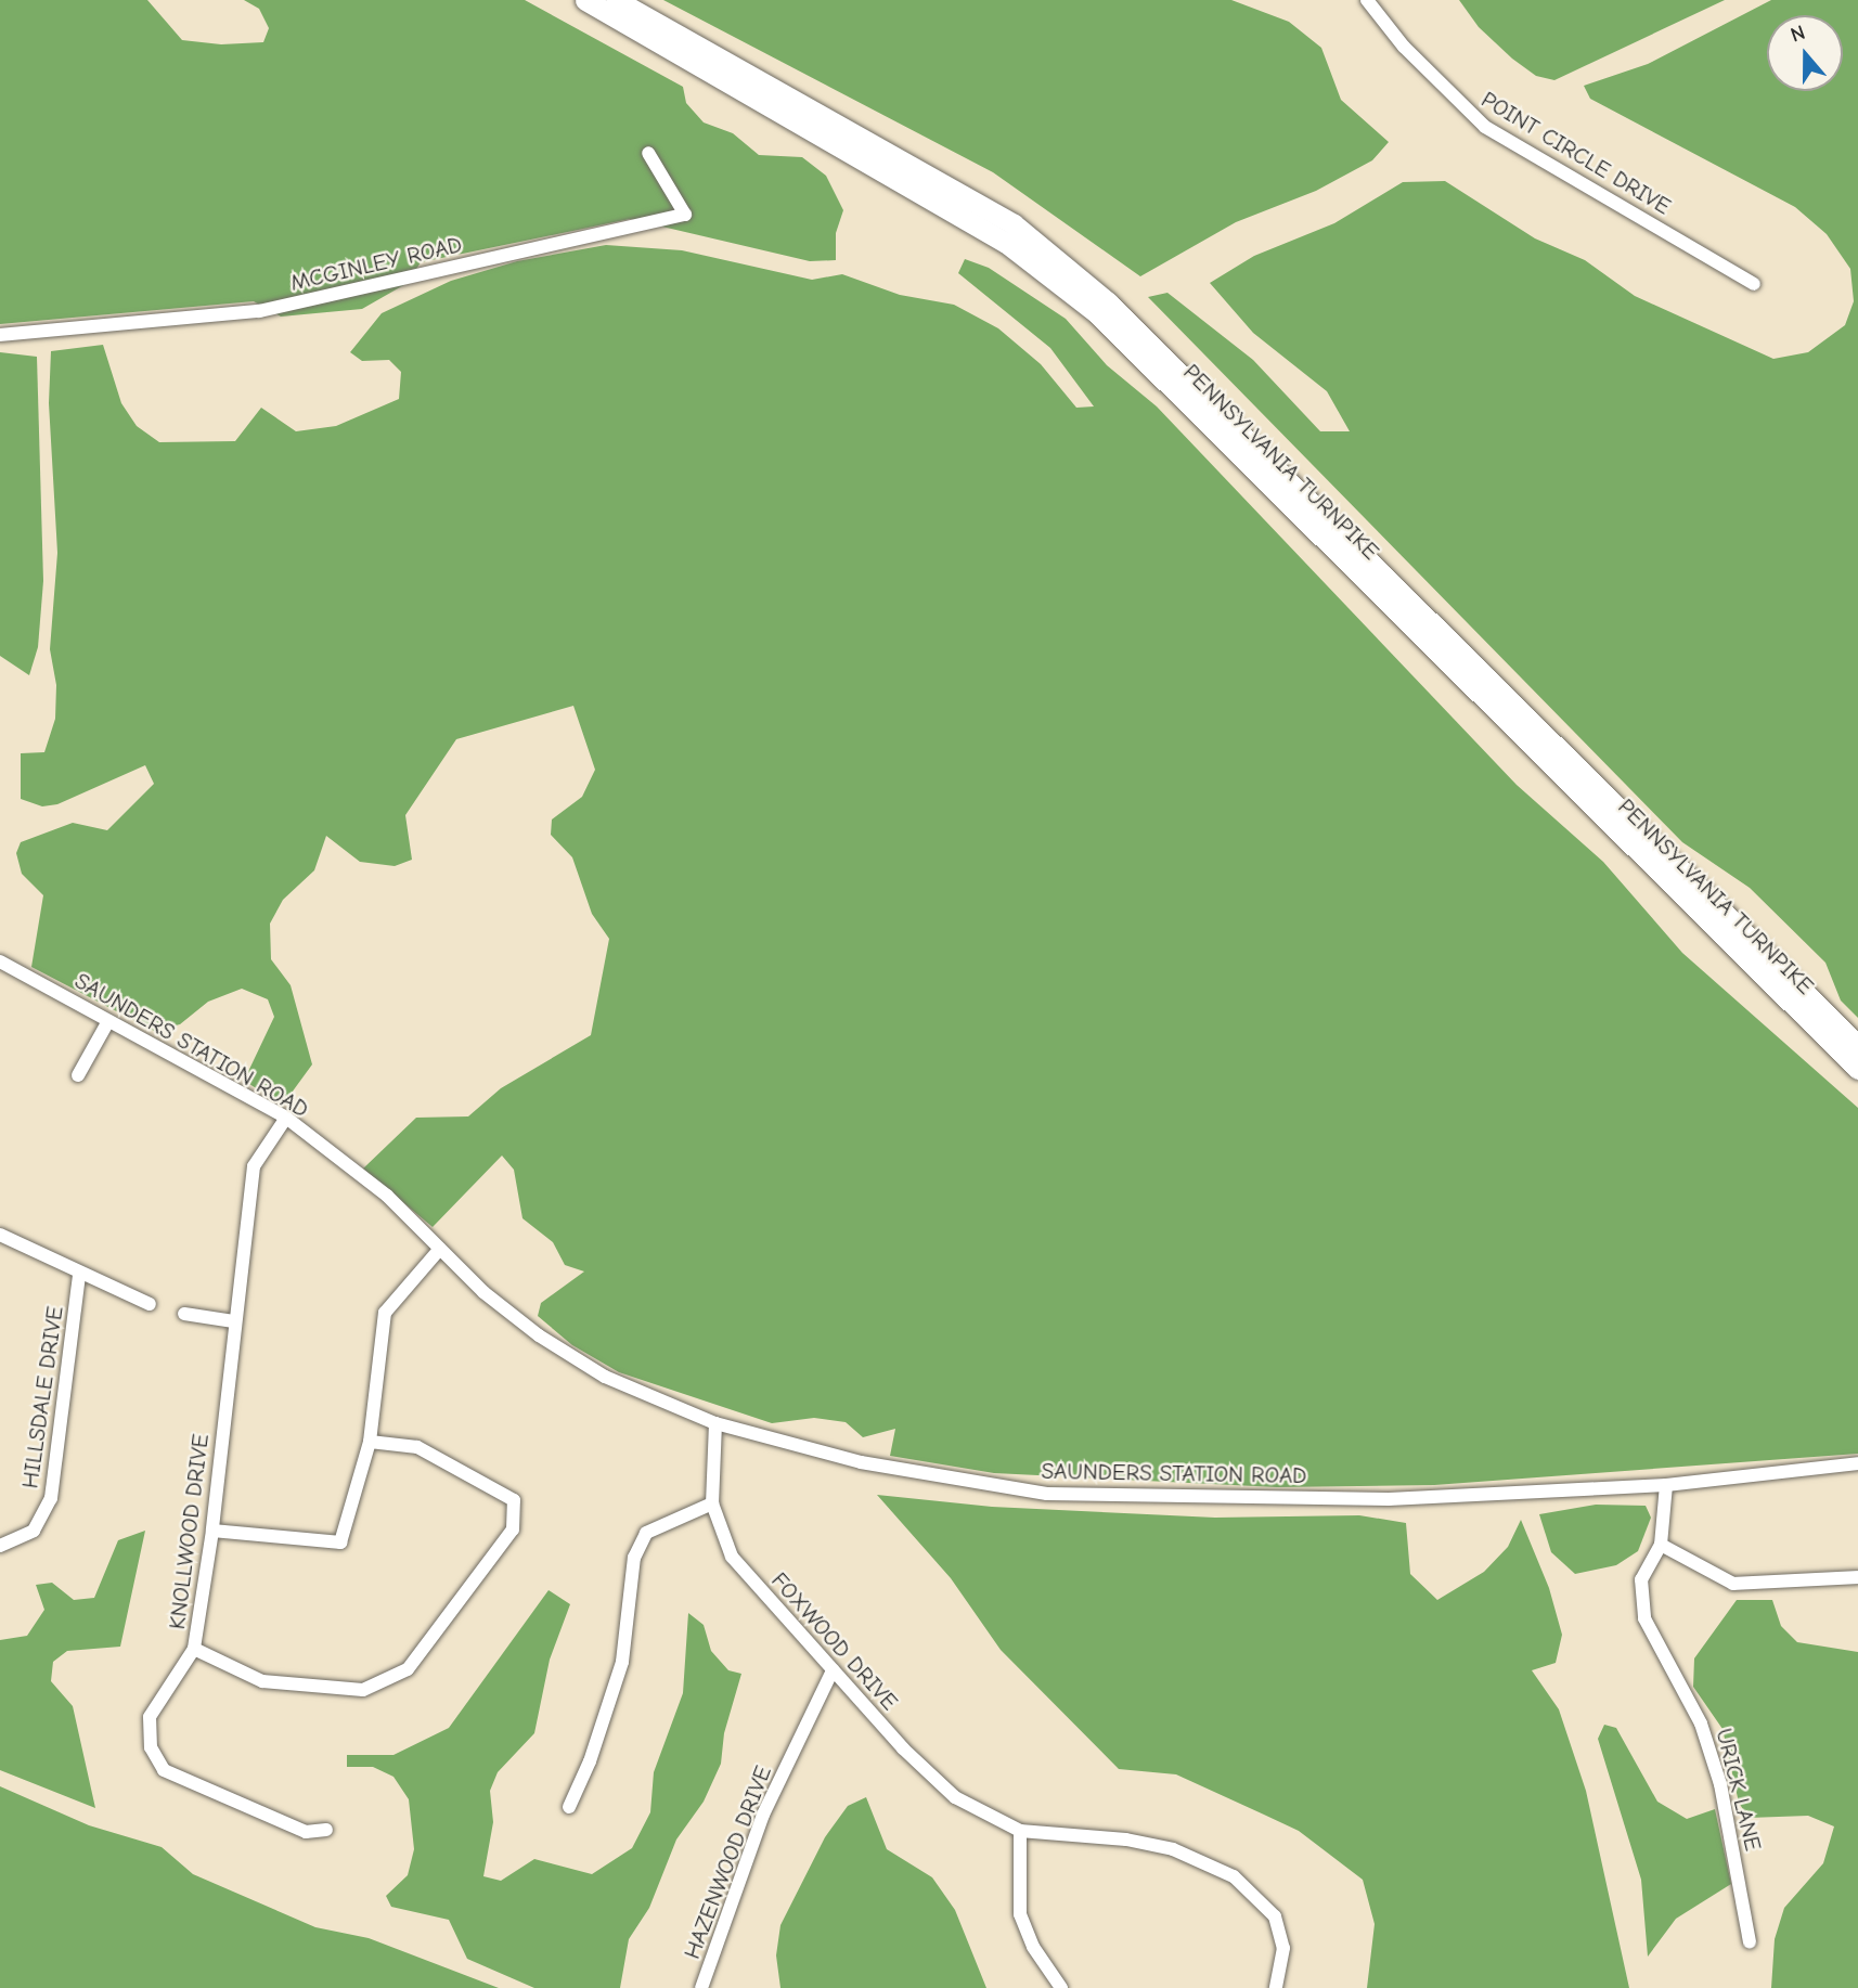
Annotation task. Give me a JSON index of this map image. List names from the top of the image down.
{
  "streets": {
    "highway": ["PENNSYLVANIA TURNPIKE"],
    "street": [
      "POINT CIRCLE DRIVE",
      "MCGINLEY ROAD",
      "SAUNDERS STATION ROAD",
      "HILLSDALE DRIVE",
      "KNOLLWOOD DRIVE",
      "FOXWOOD DRIVE",
      "URICK LANE",
      "HAZENWOOD DRIVE"
    ]
  },
  "crossings": [
    ["SAUNDERS STATION ROAD", "KNOLLWOOD DRIVE"],
    ["SAUNDERS STATION ROAD", "FOXWOOD DRIVE"],
    ["SAUNDERS STATION ROAD", "URICK LANE"],
    ["FOXWOOD DRIVE", "HAZENWOOD DRIVE"]
  ],
  "north": "top"
}
